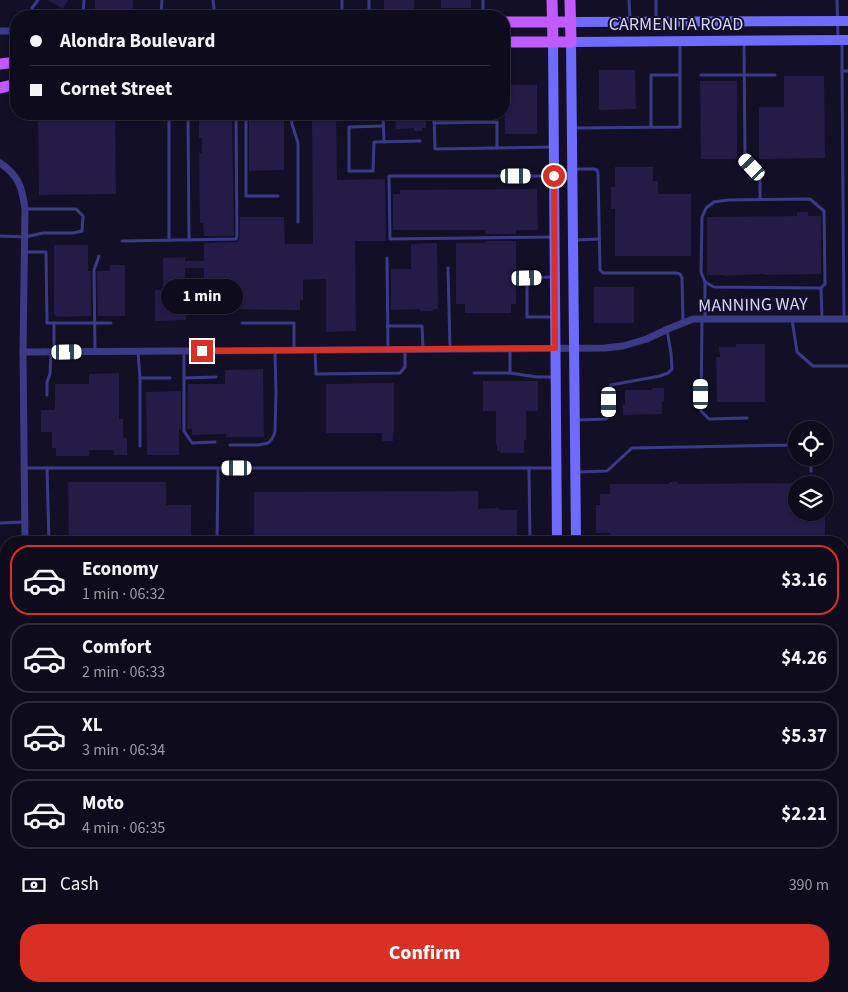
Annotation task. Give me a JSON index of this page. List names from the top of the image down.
{
  "streets": {
    "main road": ["CARMENITA ROAD"],
    "street": ["MANNING WAY"]
  },
  "page": {
    "banner": ["Alondra Boulevard", "Cornet Street"],
    "bubble": "1 min",
    "list": [
      {
        "name": "Economy",
        "note": "1 min · 06:32",
        "value": "$3.16"
      },
      {
        "name": "Comfort",
        "note": "2 min · 06:33",
        "value": "$4.26"
      },
      {
        "name": "XL",
        "note": "3 min · 06:34",
        "value": "$5.37"
      },
      {
        "name": "Moto",
        "note": "4 min · 06:35",
        "value": "$2.21"
      }
    ],
    "pay": ["Cash", "390 m"],
    "buttons": "Confirm"
  }
}
